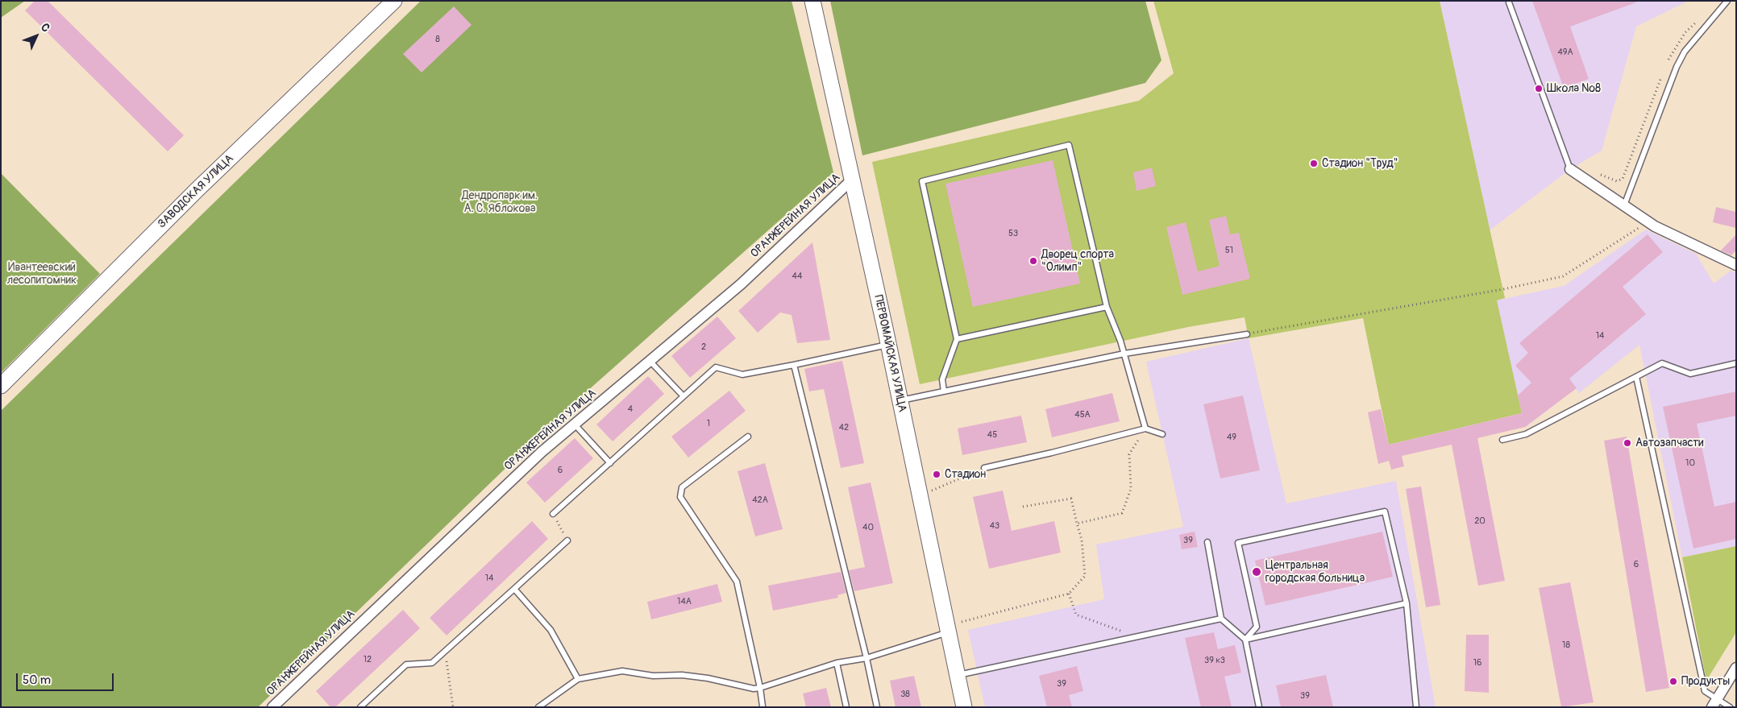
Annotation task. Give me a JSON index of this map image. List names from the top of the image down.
{
  "streets": {
    "main road": ["ЗАВОДСКАЯ УЛИЦА", "ПЕРВОМАЙСКАЯ УЛИЦА"],
    "street": ["ОРАНЖЕРЕЙНАЯ УЛИЦА"]
  },
  "crossings": [
    ["ОРАНЖЕРЕЙНАЯ УЛИЦА", "ПЕРВОМАЙСКАЯ УЛИЦА"]
  ],
  "parks": ["Дендропарк им. А. С. Яблокова", "Ивантеевский лесопитомник"],
  "places": [
    "Школа №8",
    "Стадион \"Труд\"",
    "Дворец спорта \"Олимп\"",
    "Автозапчасти",
    "Стадион",
    "Центральная городская больница",
    "Продукты"
  ],
  "house_numbers": [
    "8",
    "49А",
    "53",
    "51",
    "44",
    "14",
    "2",
    "4",
    "45А",
    "1",
    "42",
    "45",
    "49",
    "10",
    "6",
    "42А",
    "20",
    "43",
    "40",
    "39",
    "6",
    "14",
    "14А",
    "18",
    "12",
    "39 к3",
    "16",
    "39",
    "38",
    "39"
  ],
  "scale_bar": "50 m",
  "north": "top right"
}
